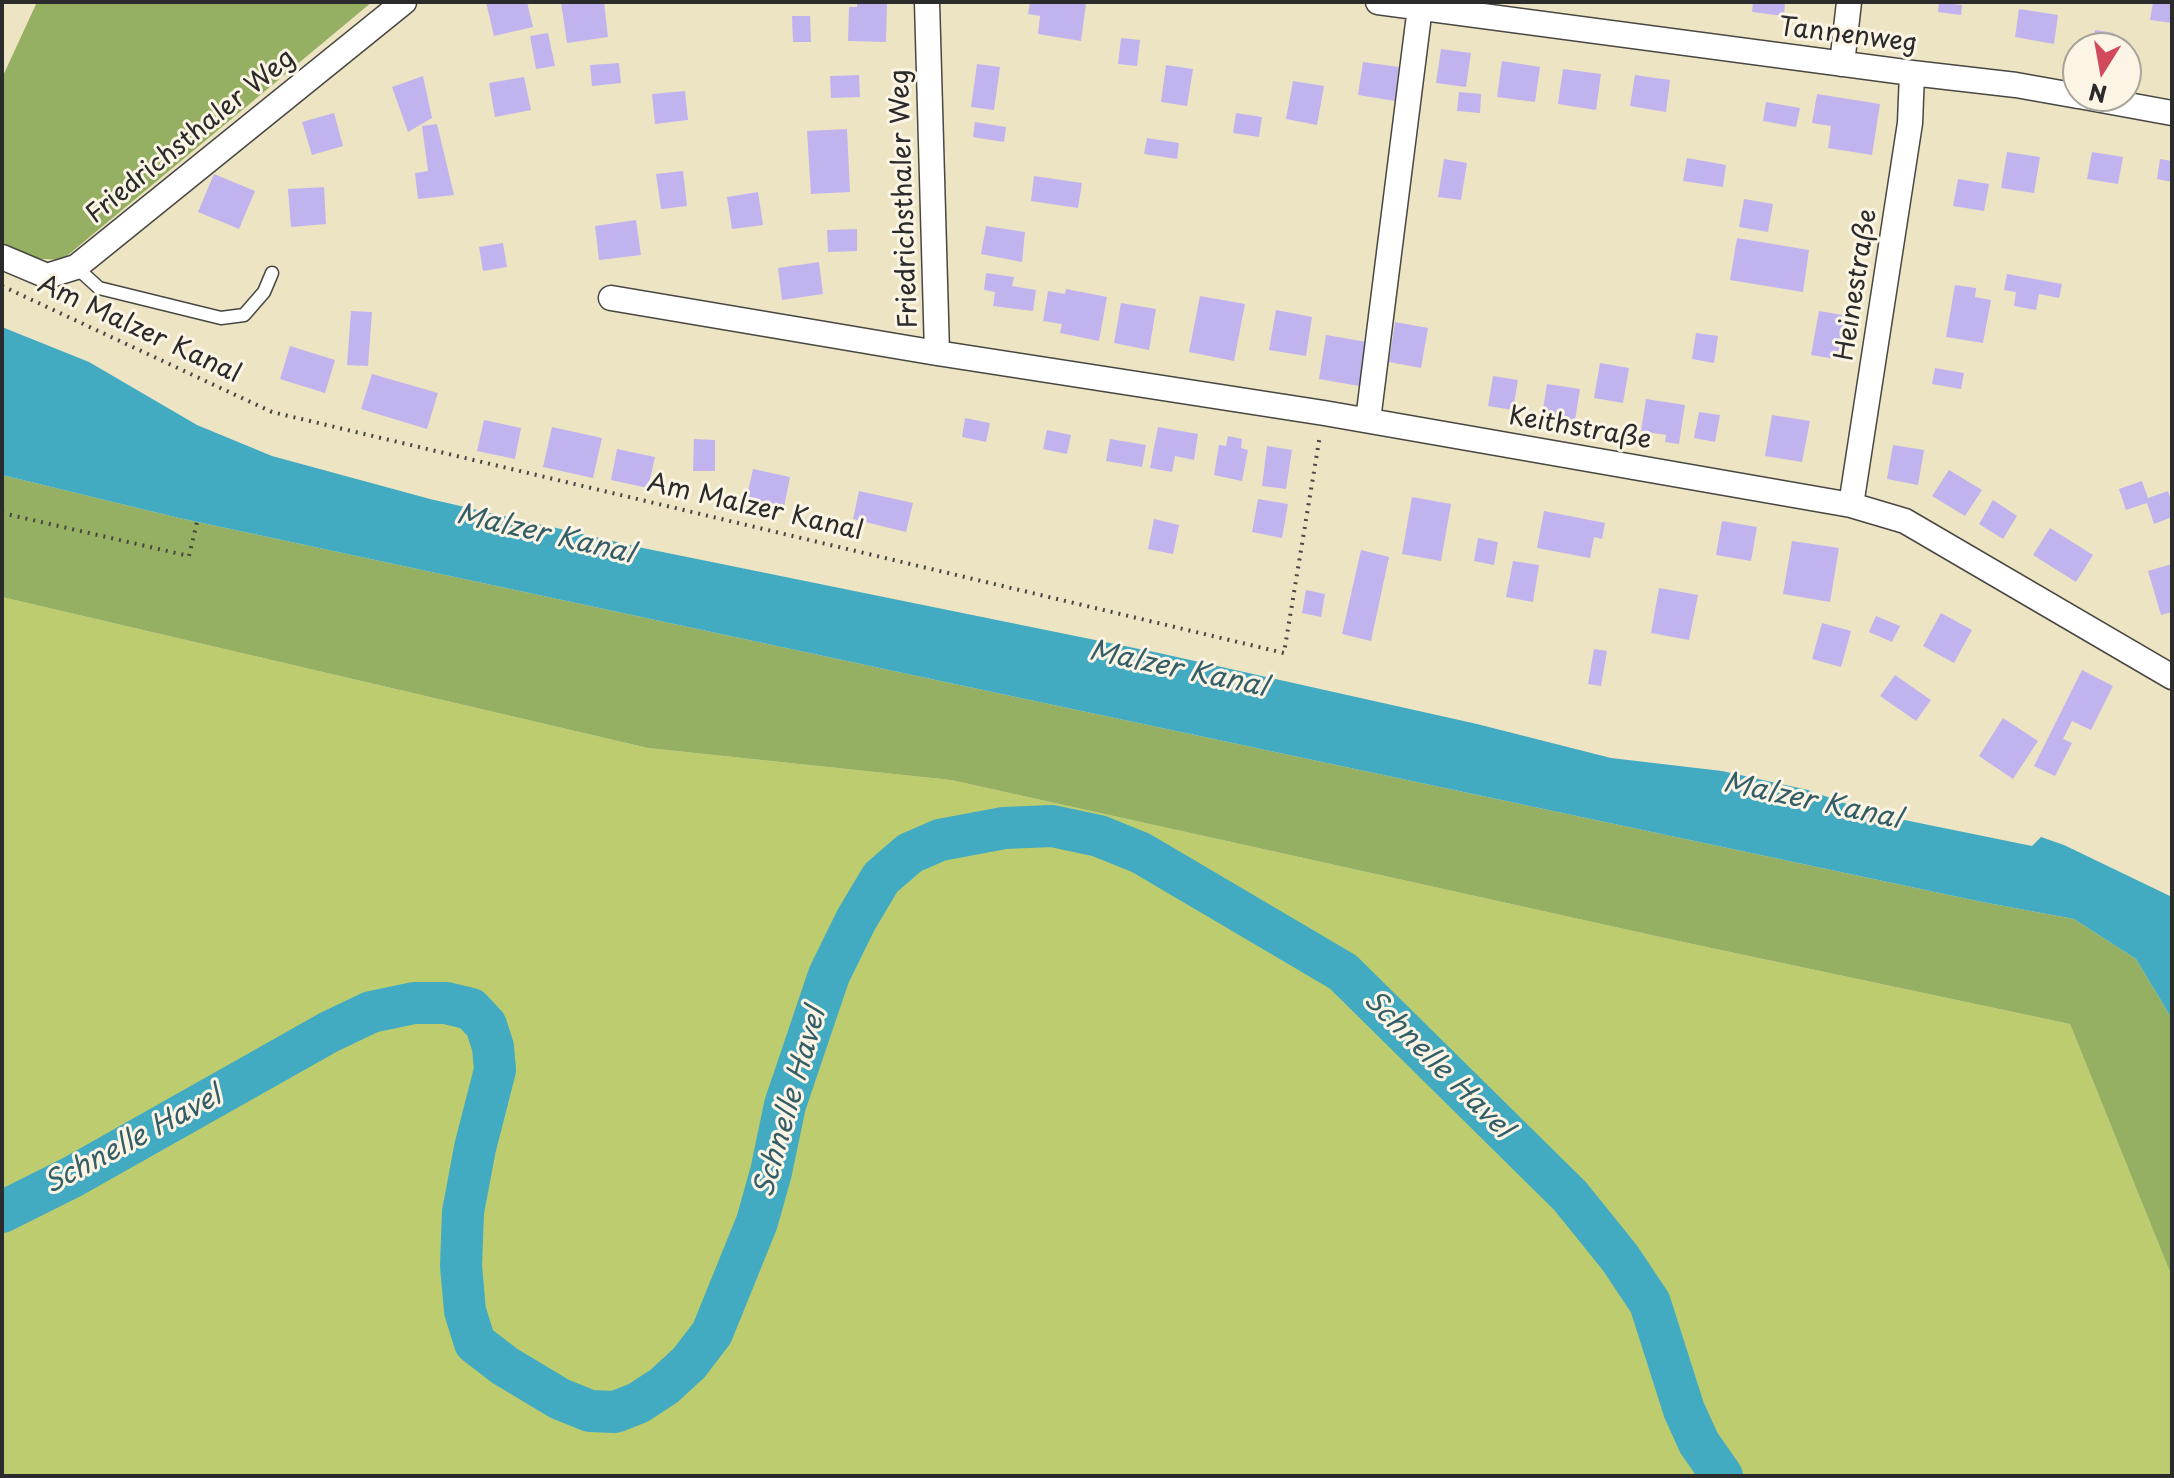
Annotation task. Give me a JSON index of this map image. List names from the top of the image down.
{
  "streets": {
    "street": [
      "Tannenweg",
      "Friedrichsthaler Weg",
      "Heinestraße",
      "Keithstraße"
    ],
    "path": ["Am Malzer Kanal"]
  },
  "crossings": [
    ["Tannenweg", "Heinestraße"],
    ["Friedrichsthaler Weg", "Keithstraße"],
    ["Heinestraße", "Keithstraße"],
    ["Am Malzer Kanal", "Keithstraße"]
  ],
  "water": ["Malzer Kanal", "Schnelle Havel"],
  "north": "bottom"
}
